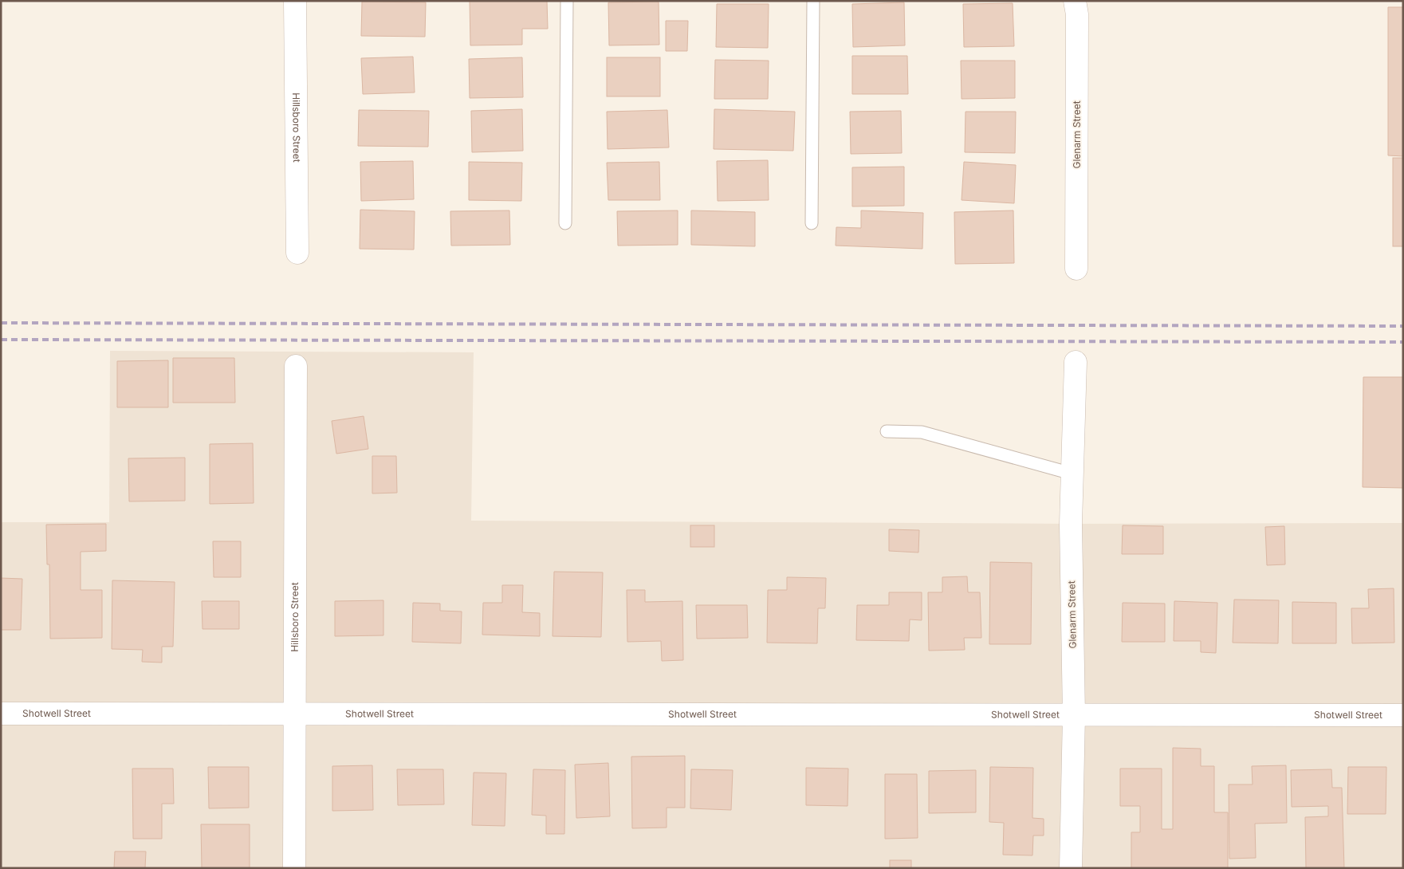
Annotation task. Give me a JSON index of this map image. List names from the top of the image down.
{
  "streets": {
    "street": ["Hillsboro Street", "Glenarm Street", "Shotwell Street"]
  },
  "crossings": [
    ["Hillsboro Street", "Shotwell Street"],
    ["Glenarm Street", "Shotwell Street"]
  ]
}
